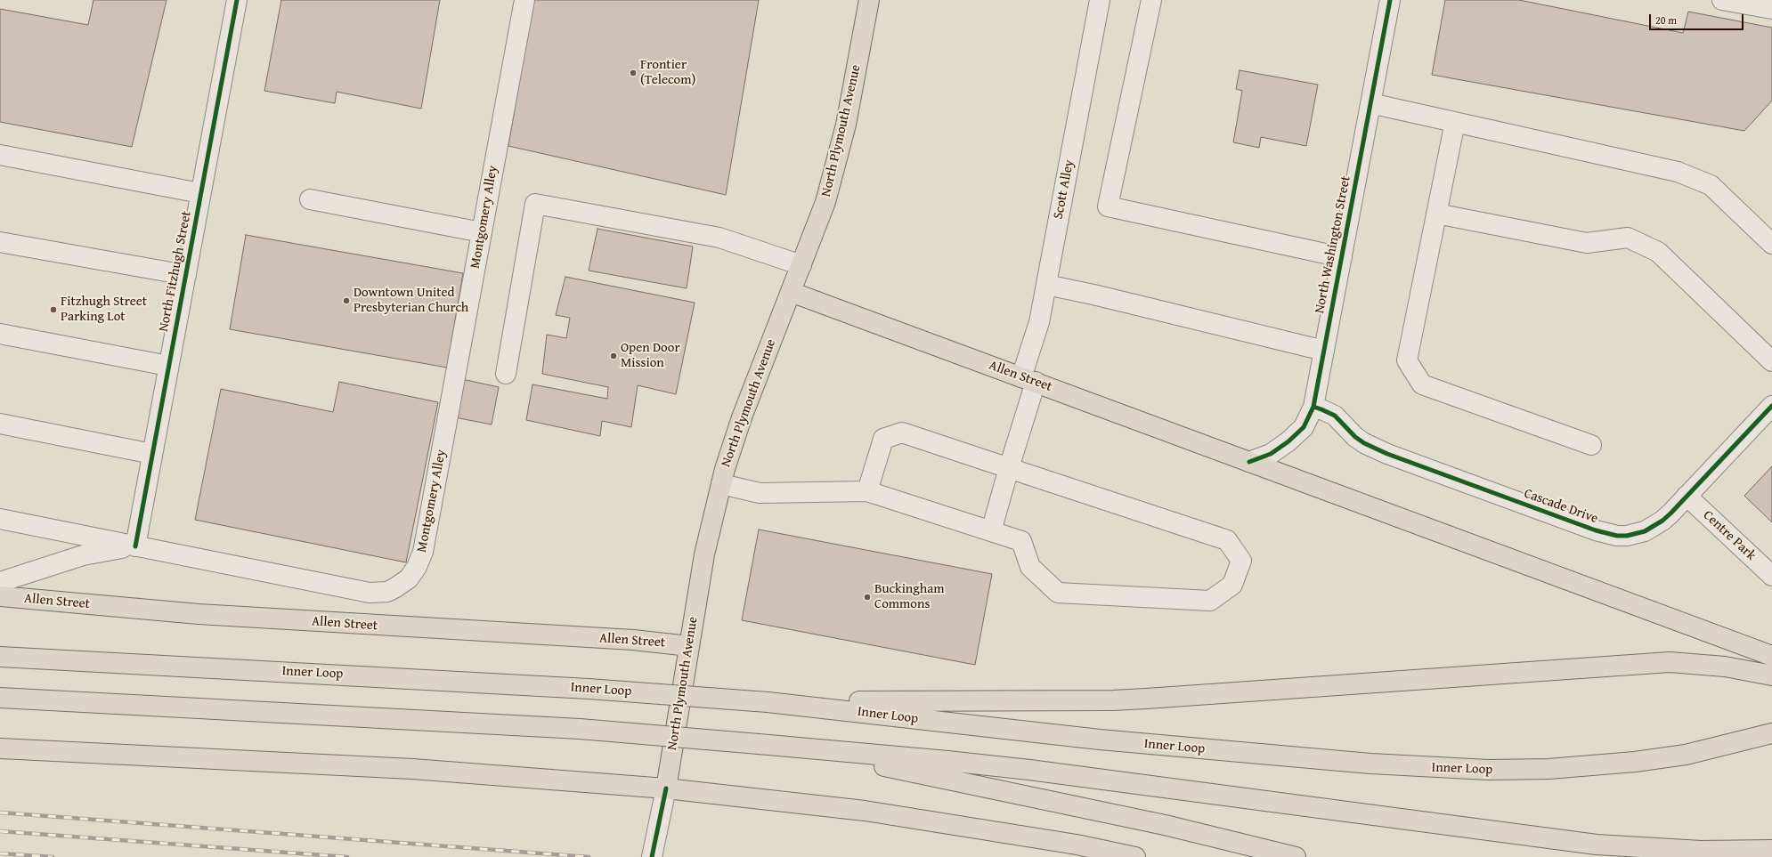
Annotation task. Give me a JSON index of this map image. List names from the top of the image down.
{
  "streets": {
    "main road": ["North Plymouth Avenue", "Allen Street", "Inner Loop"],
    "street": [
      "Scott Alley",
      "Montgomery Alley",
      "North Washington Street",
      "North Fitzhugh Street",
      "Cascade Drive",
      "Centre Park"
    ]
  },
  "crossings": [
    ["North Plymouth Avenue", "Allen Street"],
    ["Scott Alley", "Allen Street"],
    ["Montgomery Alley", "Allen Street"],
    ["North Washington Street", "Allen Street"],
    ["North Washington Street", "Cascade Drive"],
    ["North Fitzhugh Street", "Allen Street"],
    ["Cascade Drive", "Centre Park"]
  ],
  "places": [
    "Frontier (Telecom)",
    "Downtown United Presbyterian Church",
    "Fitzhugh Street Parking Lot",
    "Open Door Mission",
    "Buckingham Commons"
  ],
  "scale_bar": "20 m"
}
